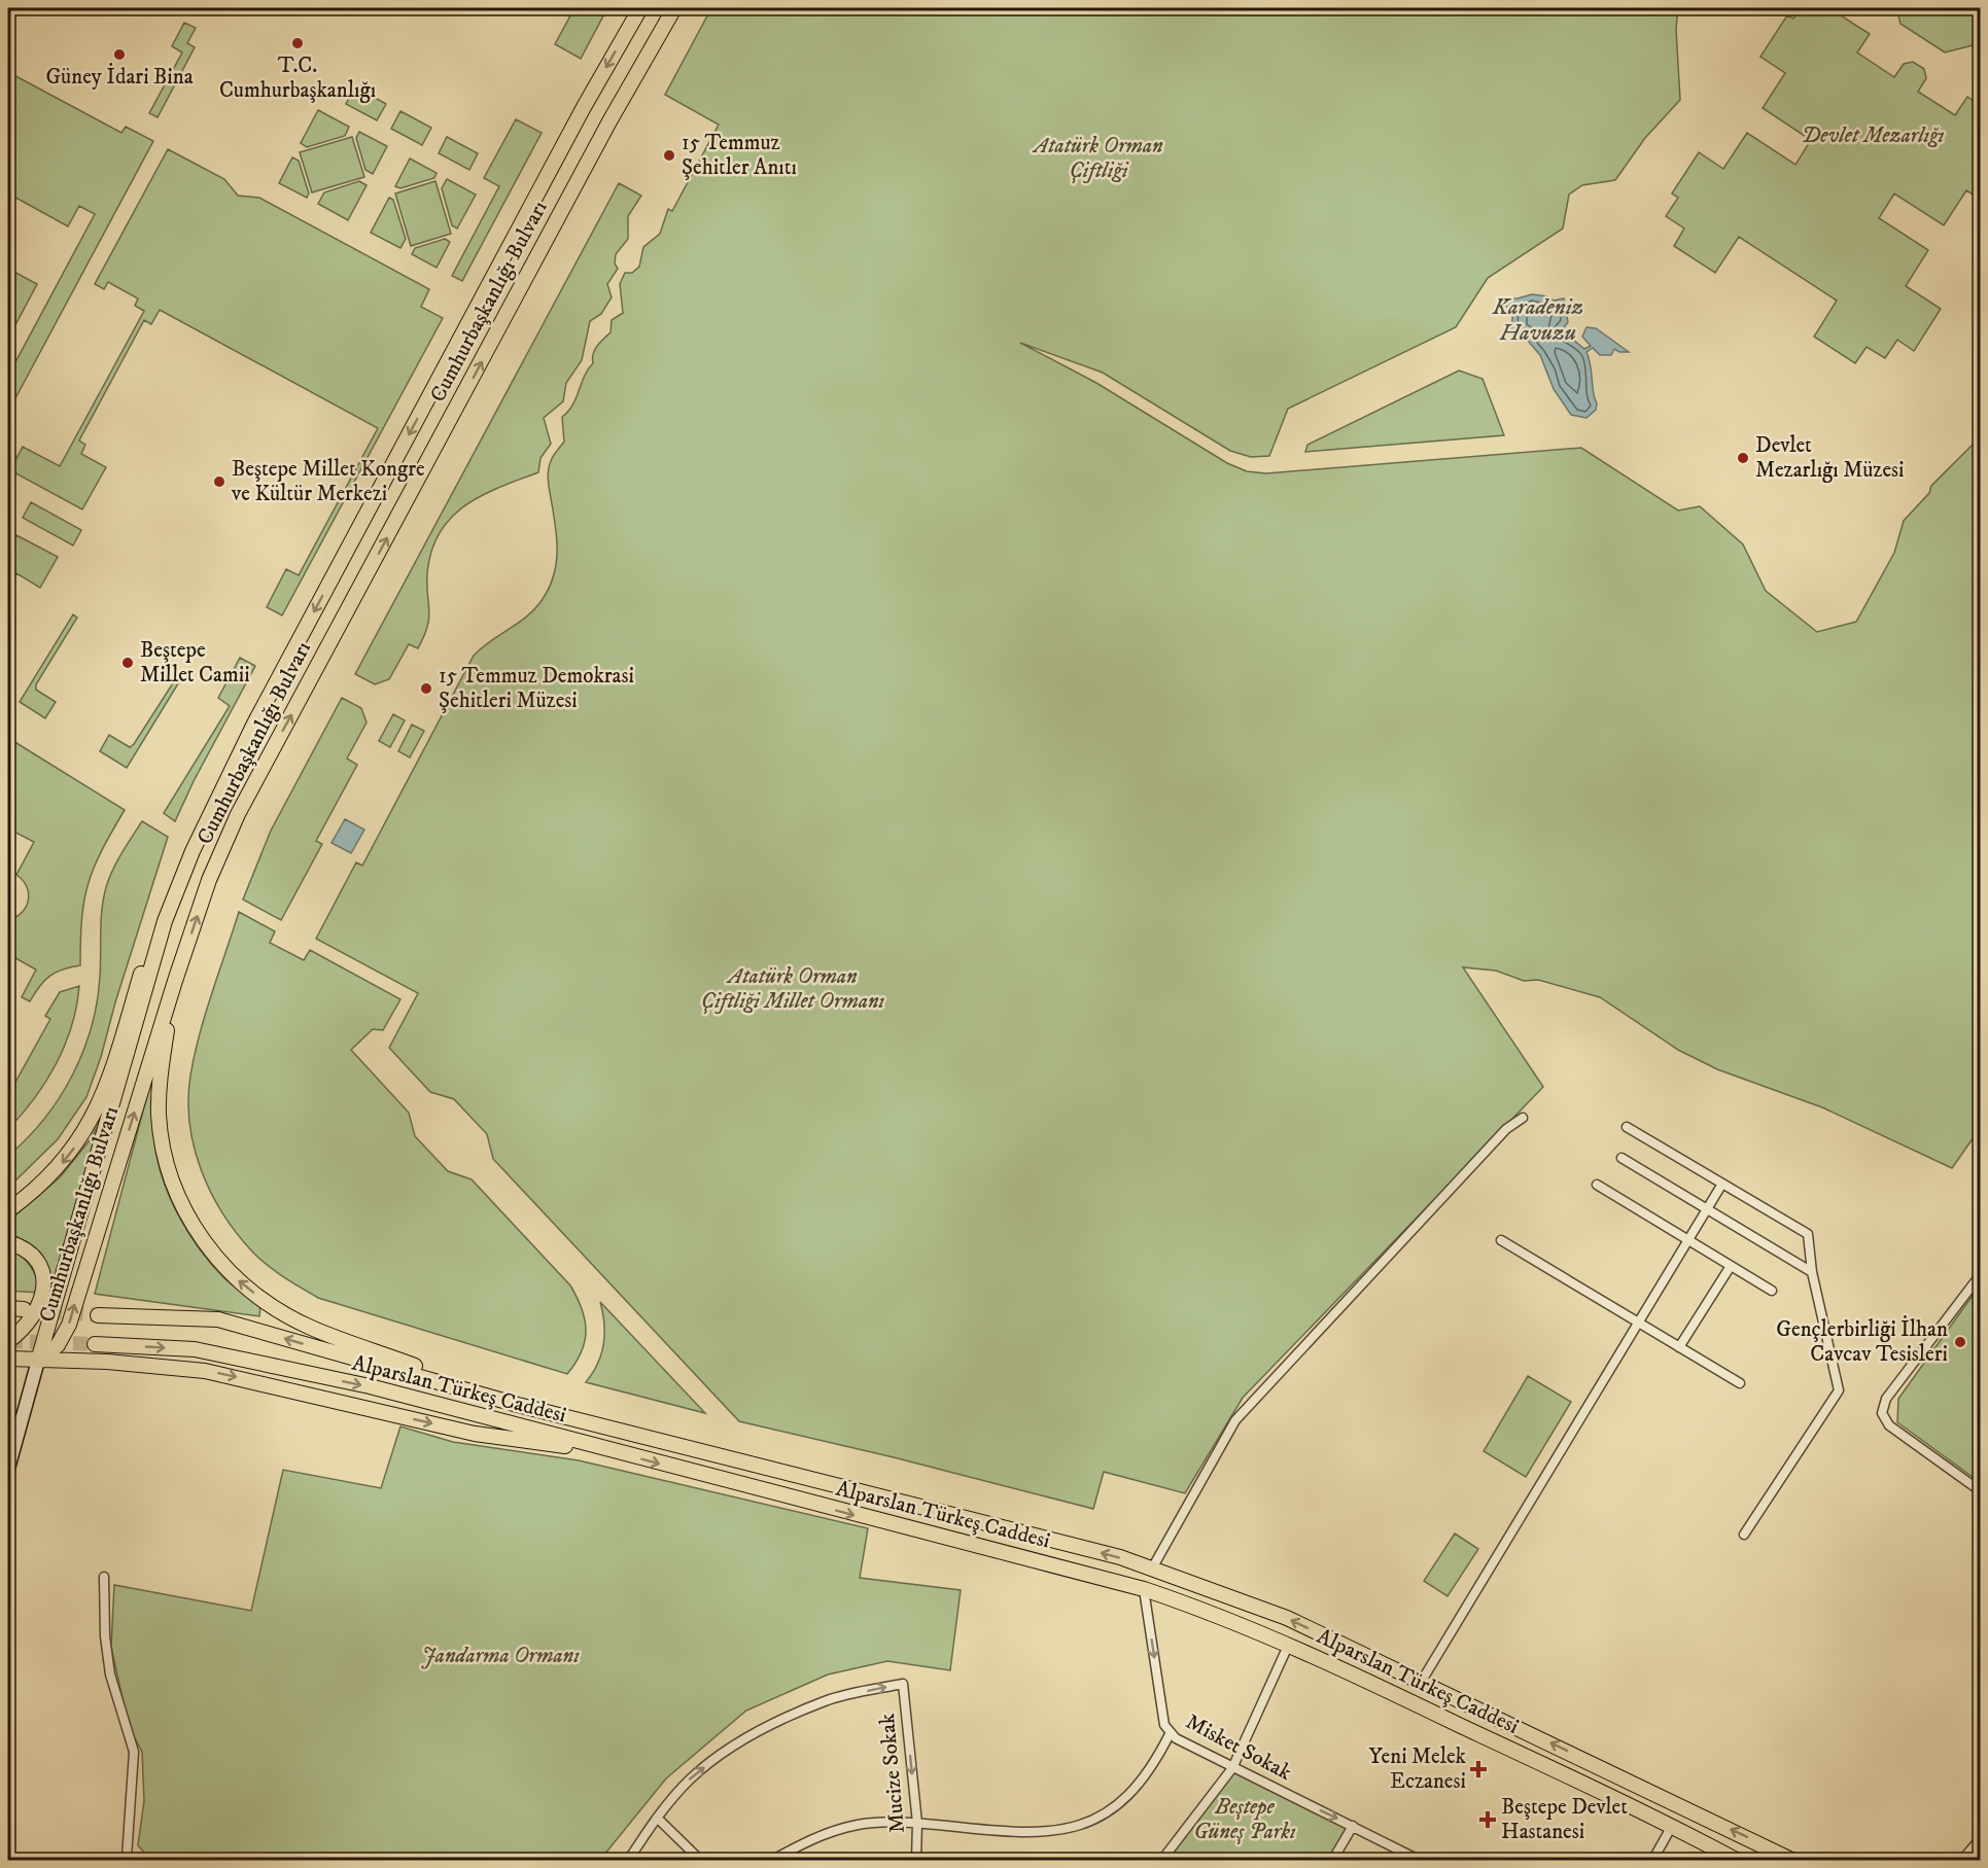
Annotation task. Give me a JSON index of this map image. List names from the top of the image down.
{
  "streets": {
    "main road": ["Cumhurbaşkanlığı Bulvarı", "Alparslan Türkeş Caddesi"],
    "street": ["Misket Sokak", "Mucize Sokak"]
  },
  "crossings": [
    ["Alparslan Türkeş Caddesi", "Misket Sokak"]
  ],
  "one_way": ["Misket Sokak"],
  "water": ["Karadeniz Havuzu"],
  "parks": [
    "Devlet Mezarlığı",
    "Atatürk Orman Çiftliği",
    "Atatürk Orman Çiftliği Millet Ormanı",
    "Jandarma Ormanı",
    "Beştepe Güneş Parkı"
  ],
  "places": {
    "other": [
      "T.C. Cumhurbaşkanlığı",
      "Güney İdari Bina",
      "15 Temmuz Şehitler Anıtı",
      "Devlet Mezarlığı Müzesi",
      "Beştepe Millet Kongre ve Kültür Merkezi",
      "Beştepe Millet Camii",
      "15 Temmuz Demokrasi Şehitleri Müzesi",
      "Gençlerbirliği İlhan Cavcav Tesisleri"
    ],
    "health": ["Yeni Melek Eczanesi", "Beştepe Devlet Hastanesi"]
  }
}
